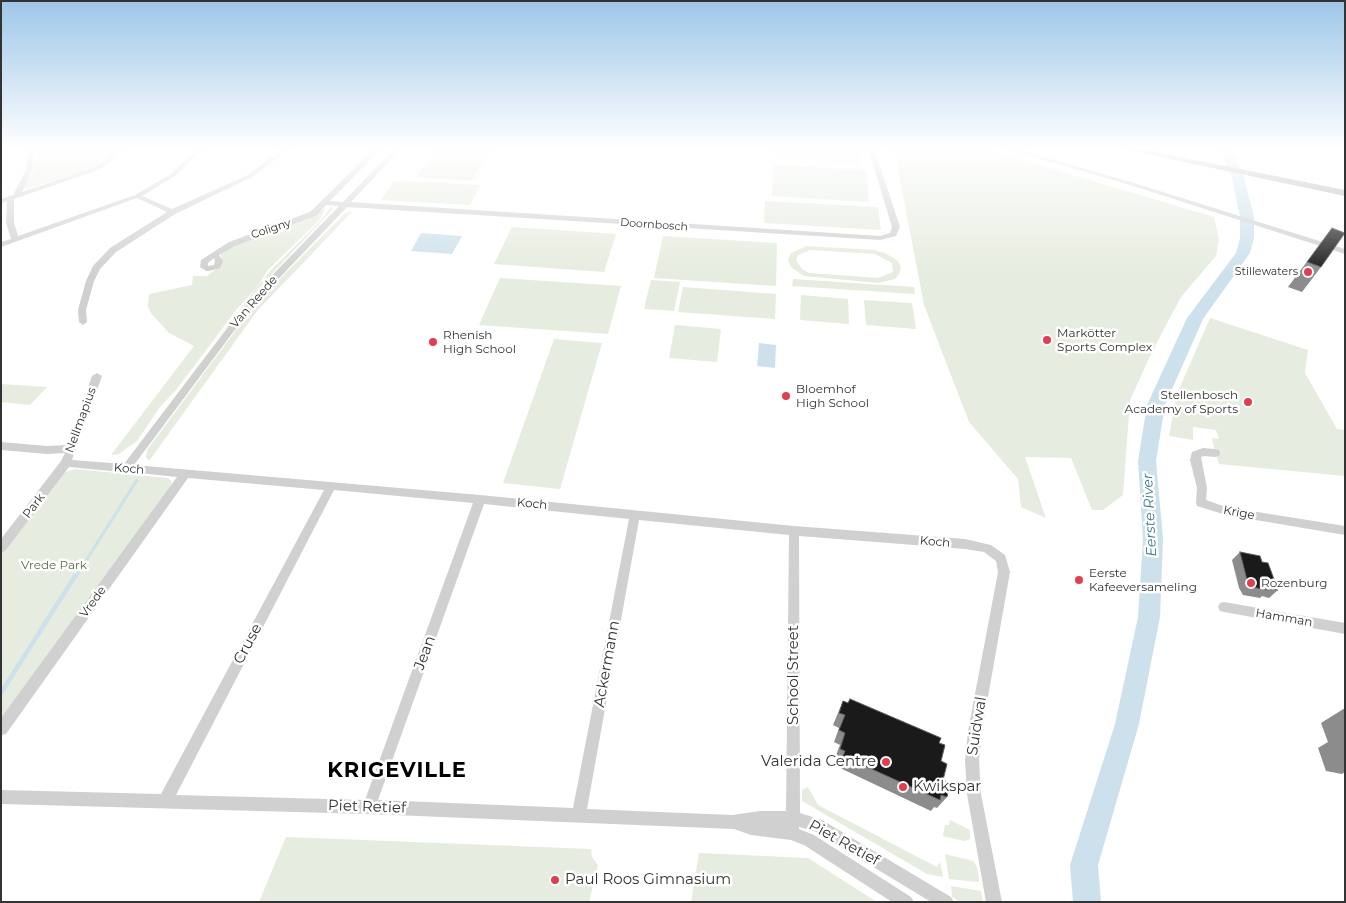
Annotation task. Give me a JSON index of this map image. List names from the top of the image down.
{
  "streets": {
    "street": [
      "Doornbosch",
      "Coligny",
      "Van Reede",
      "Nellmapius",
      "Koch",
      "Park",
      "Krige",
      "Vrede",
      "Hamman",
      "Cruse",
      "Jean",
      "Ackermann",
      "School Street",
      "Suidwal",
      "Piet Retief"
    ]
  },
  "crossings": [
    ["Doornbosch", "Coligny"],
    ["Doornbosch", "Van Reede"],
    ["Van Reede", "Koch"],
    ["Nellmapius", "Koch"],
    ["Nellmapius", "Park"],
    ["Koch", "Park"],
    ["Koch", "Vrede"],
    ["Koch", "Cruse"],
    ["Koch", "Jean"],
    ["Koch", "Ackermann"],
    ["Koch", "School Street"],
    ["Koch", "Suidwal"],
    ["Cruse", "Piet Retief"],
    ["Jean", "Piet Retief"],
    ["Ackermann", "Piet Retief"],
    ["School Street", "Piet Retief"]
  ],
  "districts": ["KRIGEVILLE"],
  "water": ["Eerste River"],
  "parks": ["Vrede Park"],
  "places": [
    "Stillewaters",
    "Markötter Sports Complex",
    "Rhenish High School",
    "Bloemhof High School",
    "Stellenbosch Academy of Sports",
    "Eerste Kafeeversameling",
    "Rozenburg",
    "Valerida Centre",
    "Kwikspar",
    "Paul Roos Gimnasium"
  ]
}
